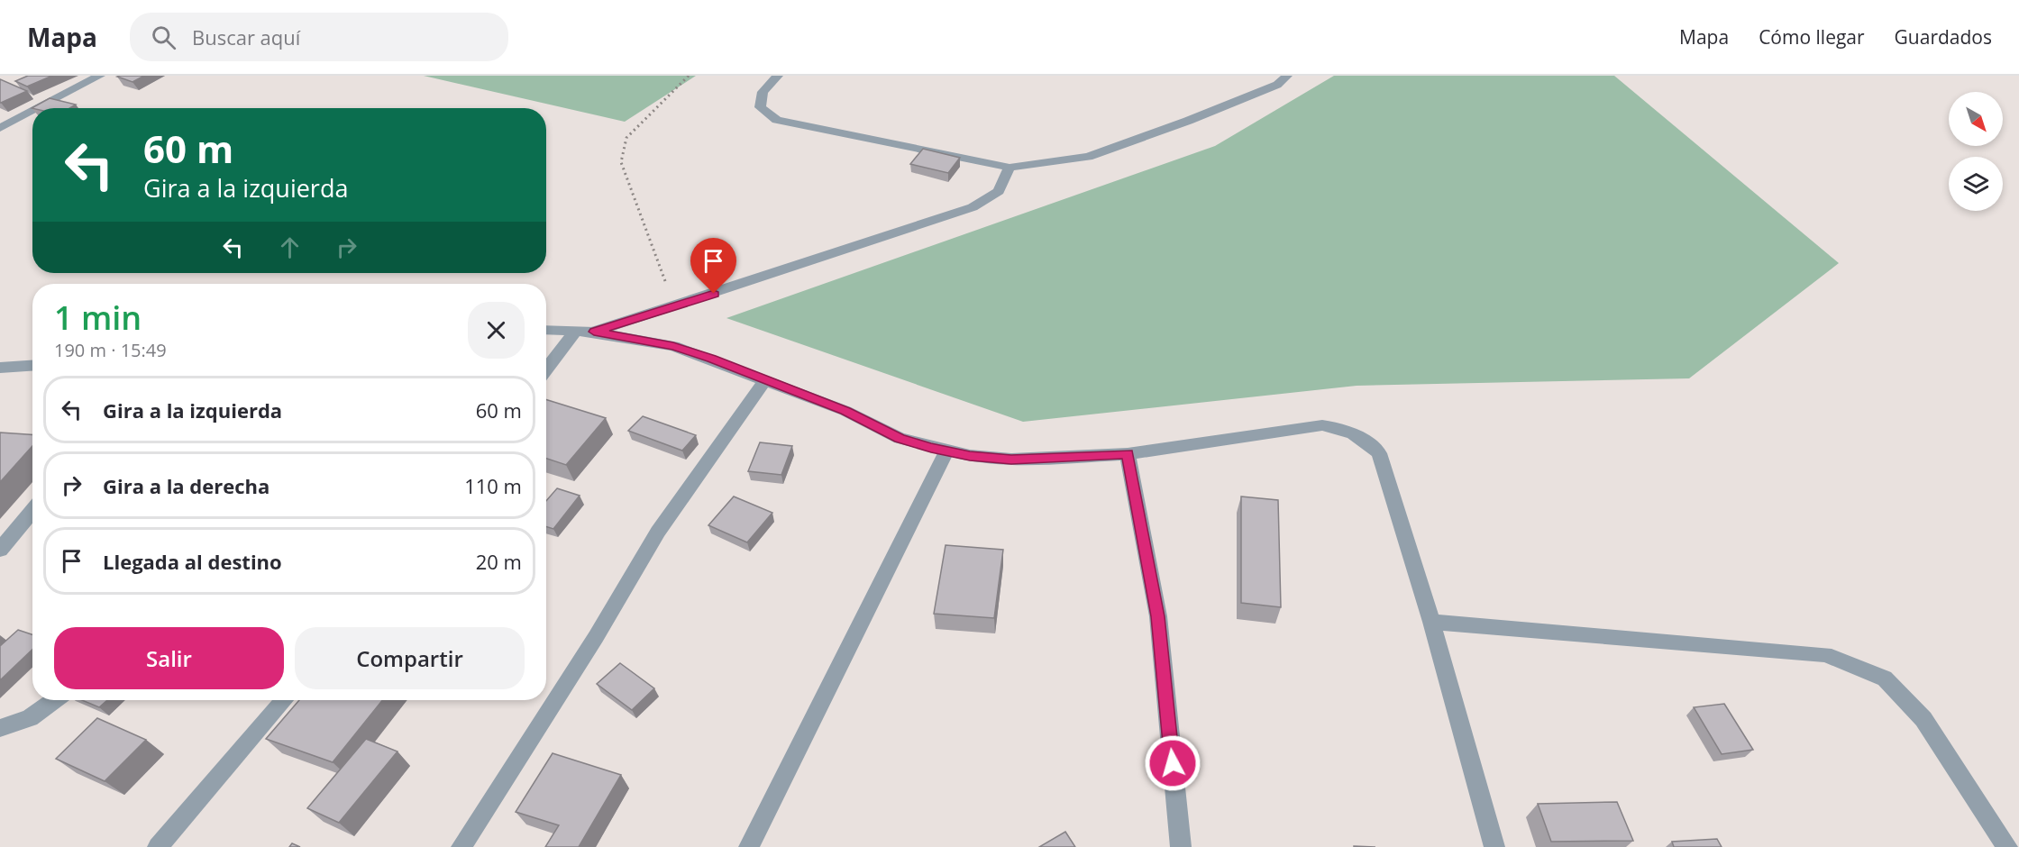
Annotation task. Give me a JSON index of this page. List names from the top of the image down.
{
  "north": "bottom right",
  "page": {
    "header": "Mapa",
    "search": "Buscar aquí",
    "nav": ["Mapa", "Cómo llegar", "Guardados"],
    "turn": ["60 m", "Gira a la izquierda"],
    "heading": ["1 min", "190 m · 15:49"],
    "list": [
      {
        "name": "Gira a la izquierda",
        "value": "60 m"
      },
      {
        "name": "Gira a la derecha",
        "value": "110 m"
      },
      {
        "name": "Llegada al destino",
        "value": "20 m"
      }
    ],
    "buttons": ["Salir", "Compartir"]
  }
}
